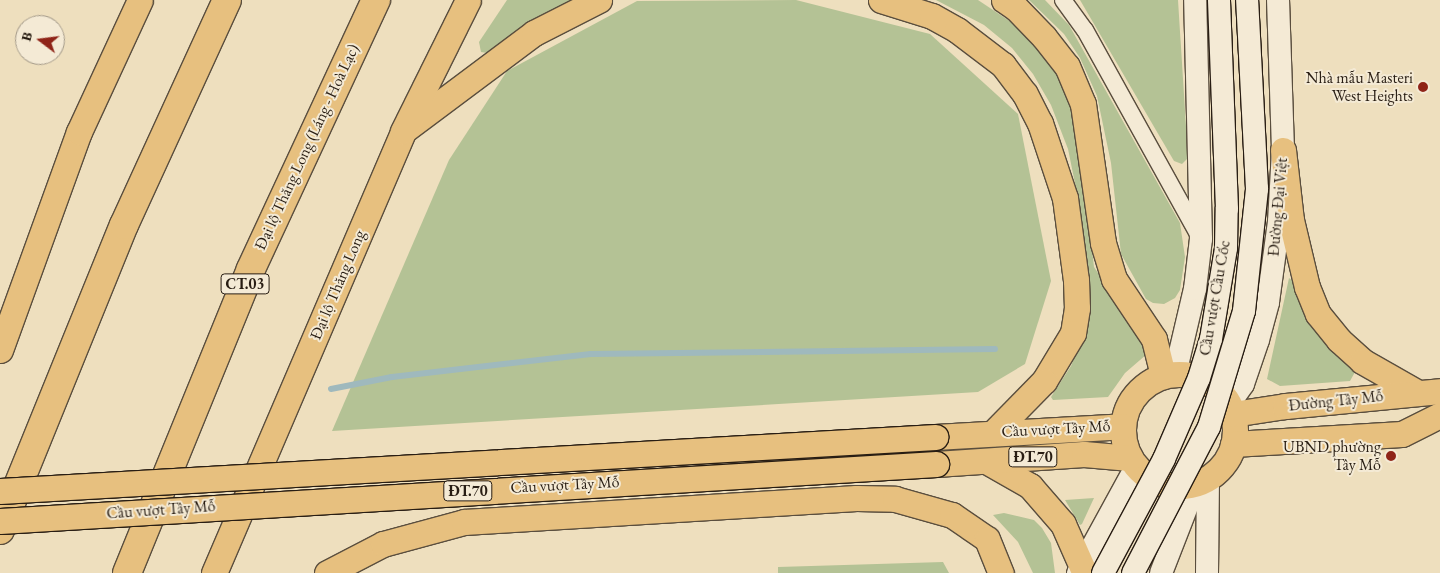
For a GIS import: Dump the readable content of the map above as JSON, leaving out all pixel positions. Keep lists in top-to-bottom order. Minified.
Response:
{"streets":{"highway":["Đại lộ Thăng Long (Láng - Hoà Lạc)","CT.03"],"main road":["Đại lộ Thăng Long","Đường Tây Mỗ","Cầu vượt Tây Mỗ","ĐT.70"],"street":["Đường Đại Việt","Cầu vượt Cầu Cốc"]},"crossings":[["Đường Đại Việt","Đường Tây Mỗ"],["Đường Đại Việt","Cầu vượt Tây Mỗ"],["Đường Tây Mỗ","Cầu vượt Tây Mỗ"]],"places":["Nhà mẫu Masteri West Heights","UBND phường Tây Mỗ"],"north":"left"}
